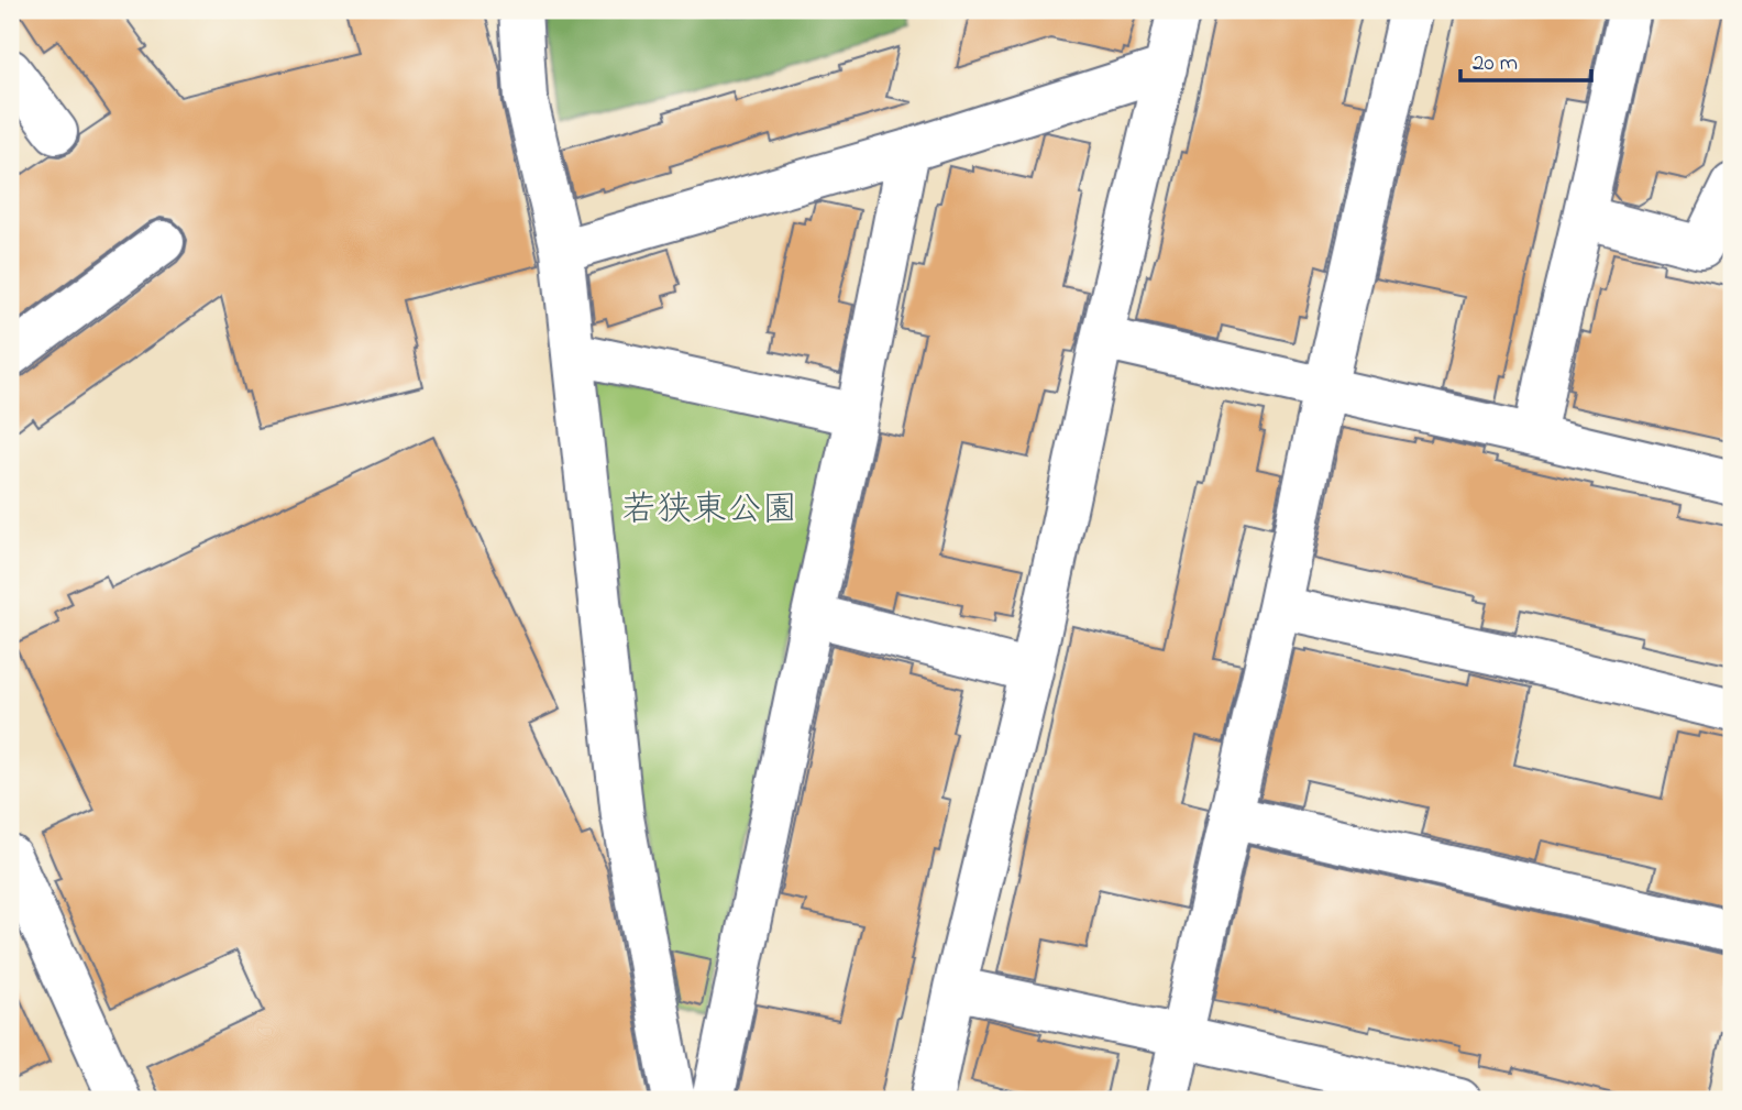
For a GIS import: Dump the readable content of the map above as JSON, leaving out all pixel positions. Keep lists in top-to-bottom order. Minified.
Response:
{"parks":["若狭東公園"],"scale_bar":"20 m"}
